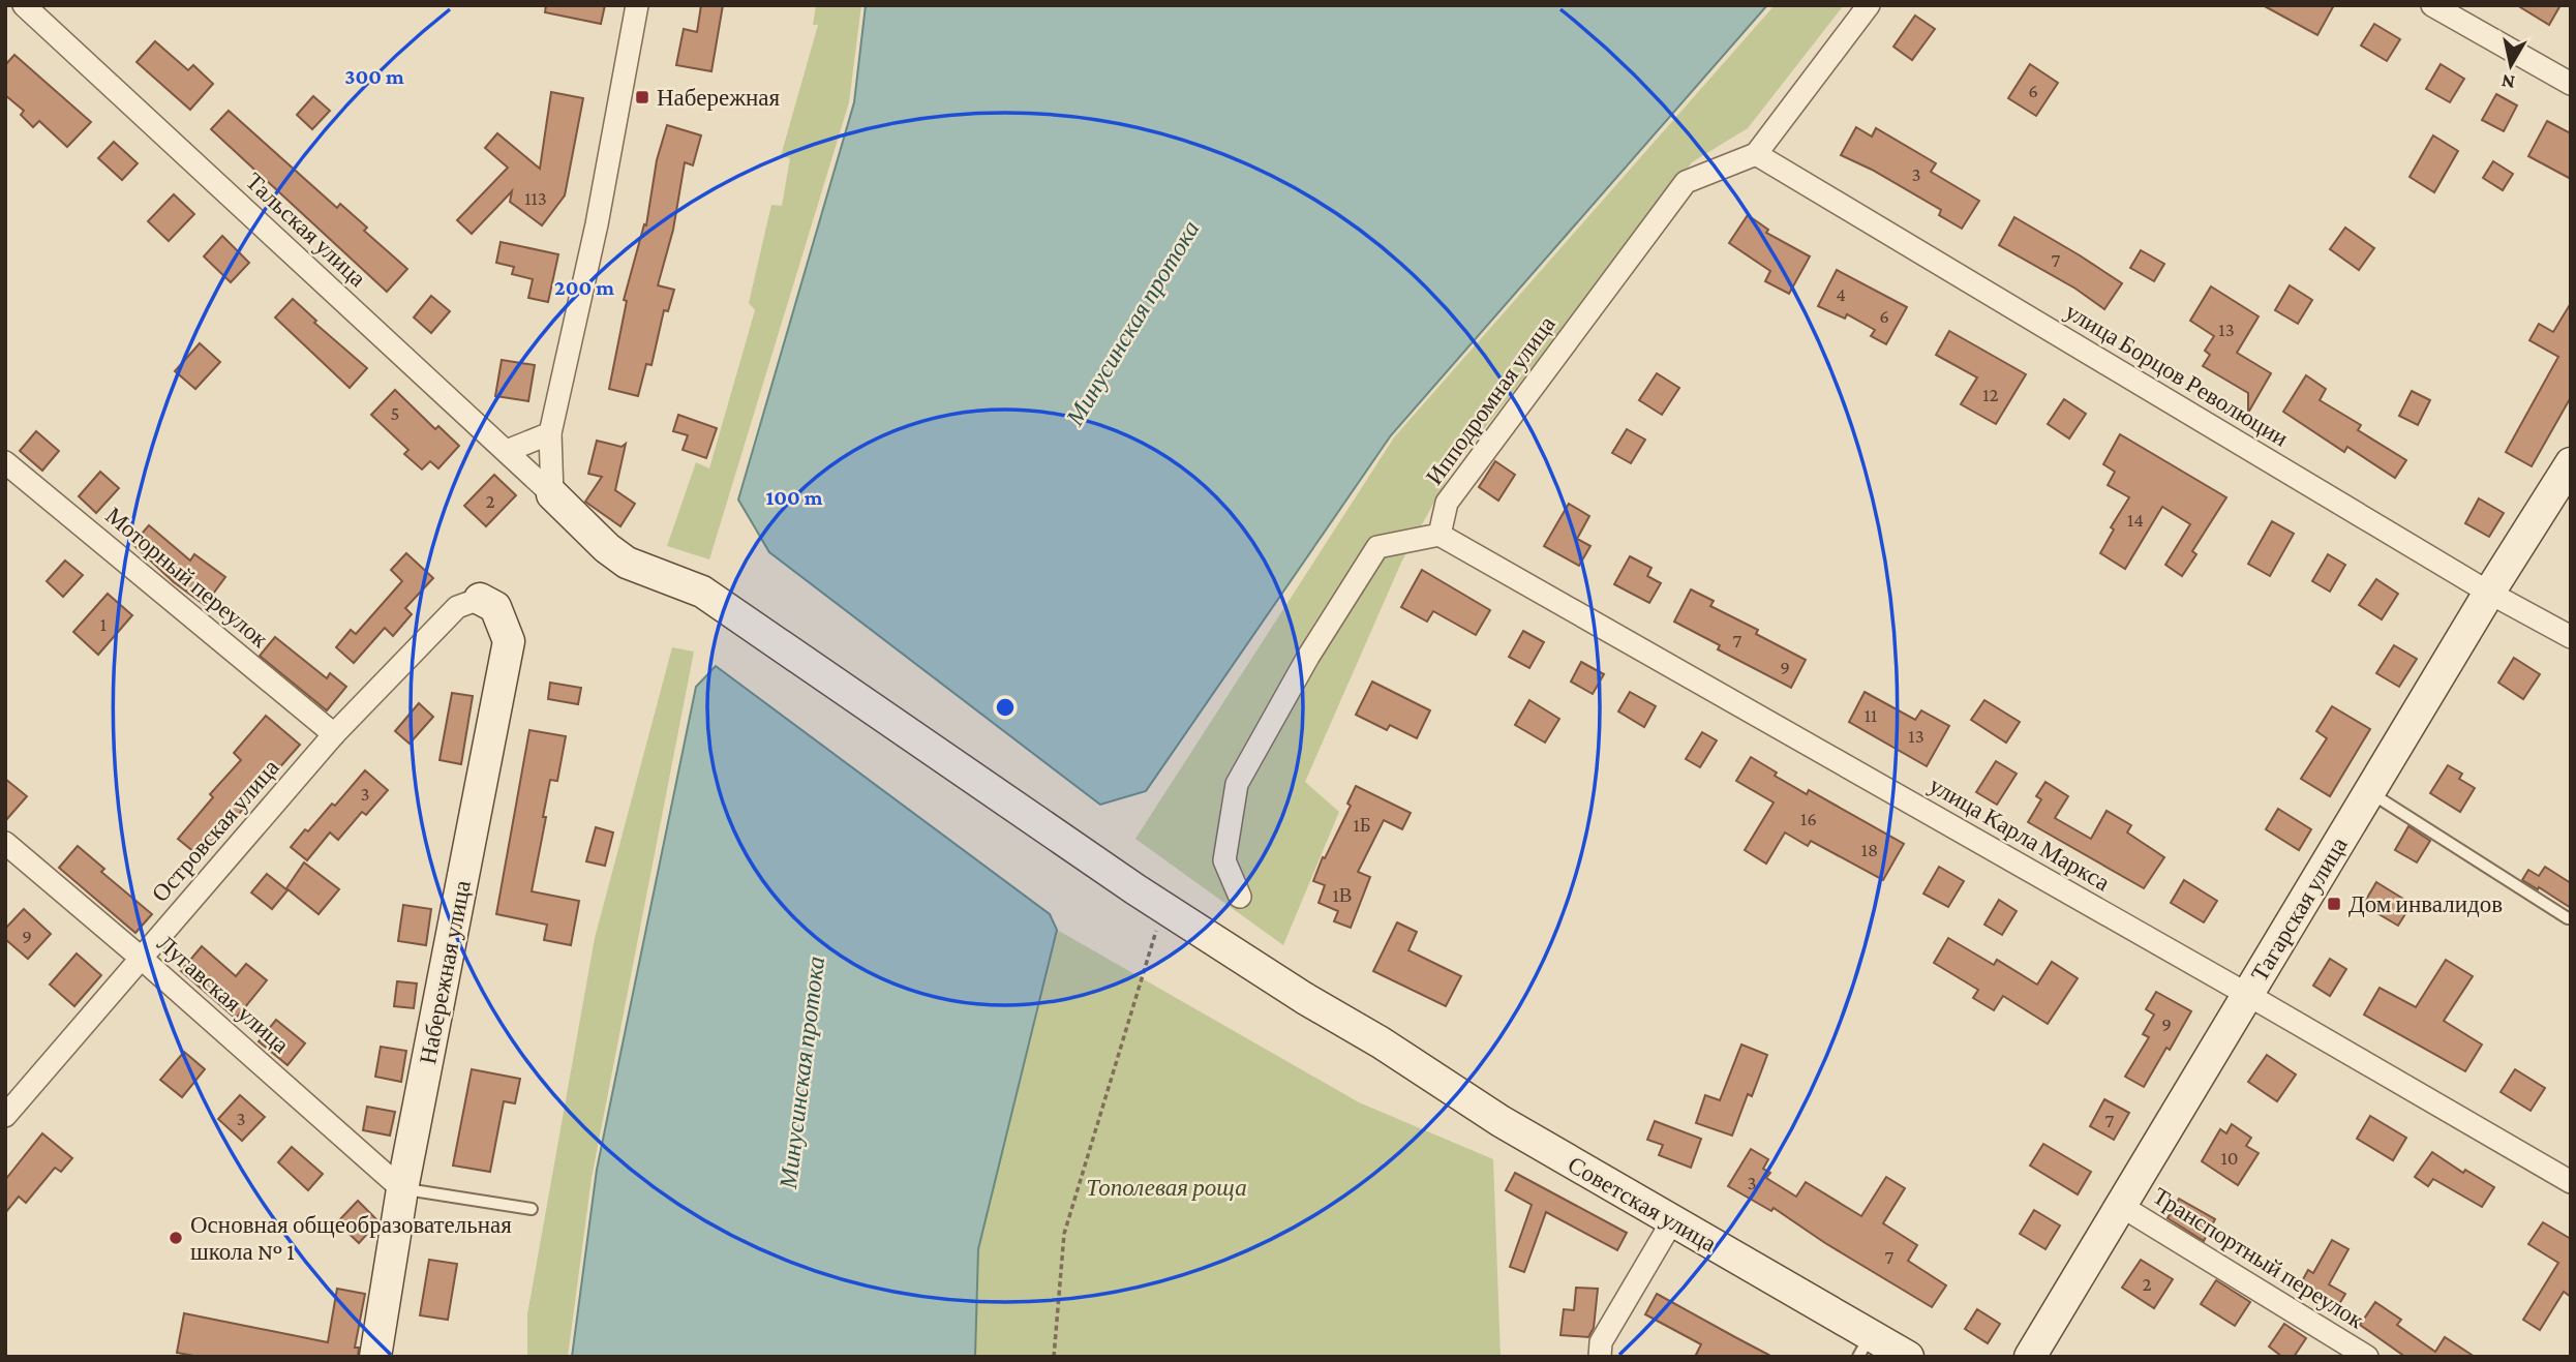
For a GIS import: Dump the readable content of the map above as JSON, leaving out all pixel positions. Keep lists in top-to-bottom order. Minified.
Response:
{"streets":{"street":["Тальская улица","улица Борцов Революции","Ипподромная улица","Моторный переулок","Островская улица","улица Карла Маркса","Тагарская улица","Набережная улица","Лугавская улица","Советская улица","Транспортный переулок"]},"crossings":[["Тальская улица","Советская улица"],["улица Борцов Революции","Ипподромная улица"],["улица Борцов Революции","Тагарская улица"],["Ипподромная улица","улица Карла Маркса"],["Моторный переулок","Островская улица"],["Островская улица","Набережная улица"],["Островская улица","Лугавская улица"],["улица Карла Маркса","Тагарская улица"],["Тагарская улица","Транспортный переулок"],["Набережная улица","Лугавская улица"]],"water":["Минусинская протока"],"parks":["Тополевая роща"],"places":{"transit":["Набережная","Дом инвалидов"],"other":["Основная общеобразовательная школа № 1"]},"house_numbers":["6","3","113","7","4","6","13","12","5","2","14","1","7","9","11","13","3","16","1Б","18","1В","9","9","3","7","10","3","7","2"],"north":"bottom","rings":["300 m","200 m","100 m"]}
